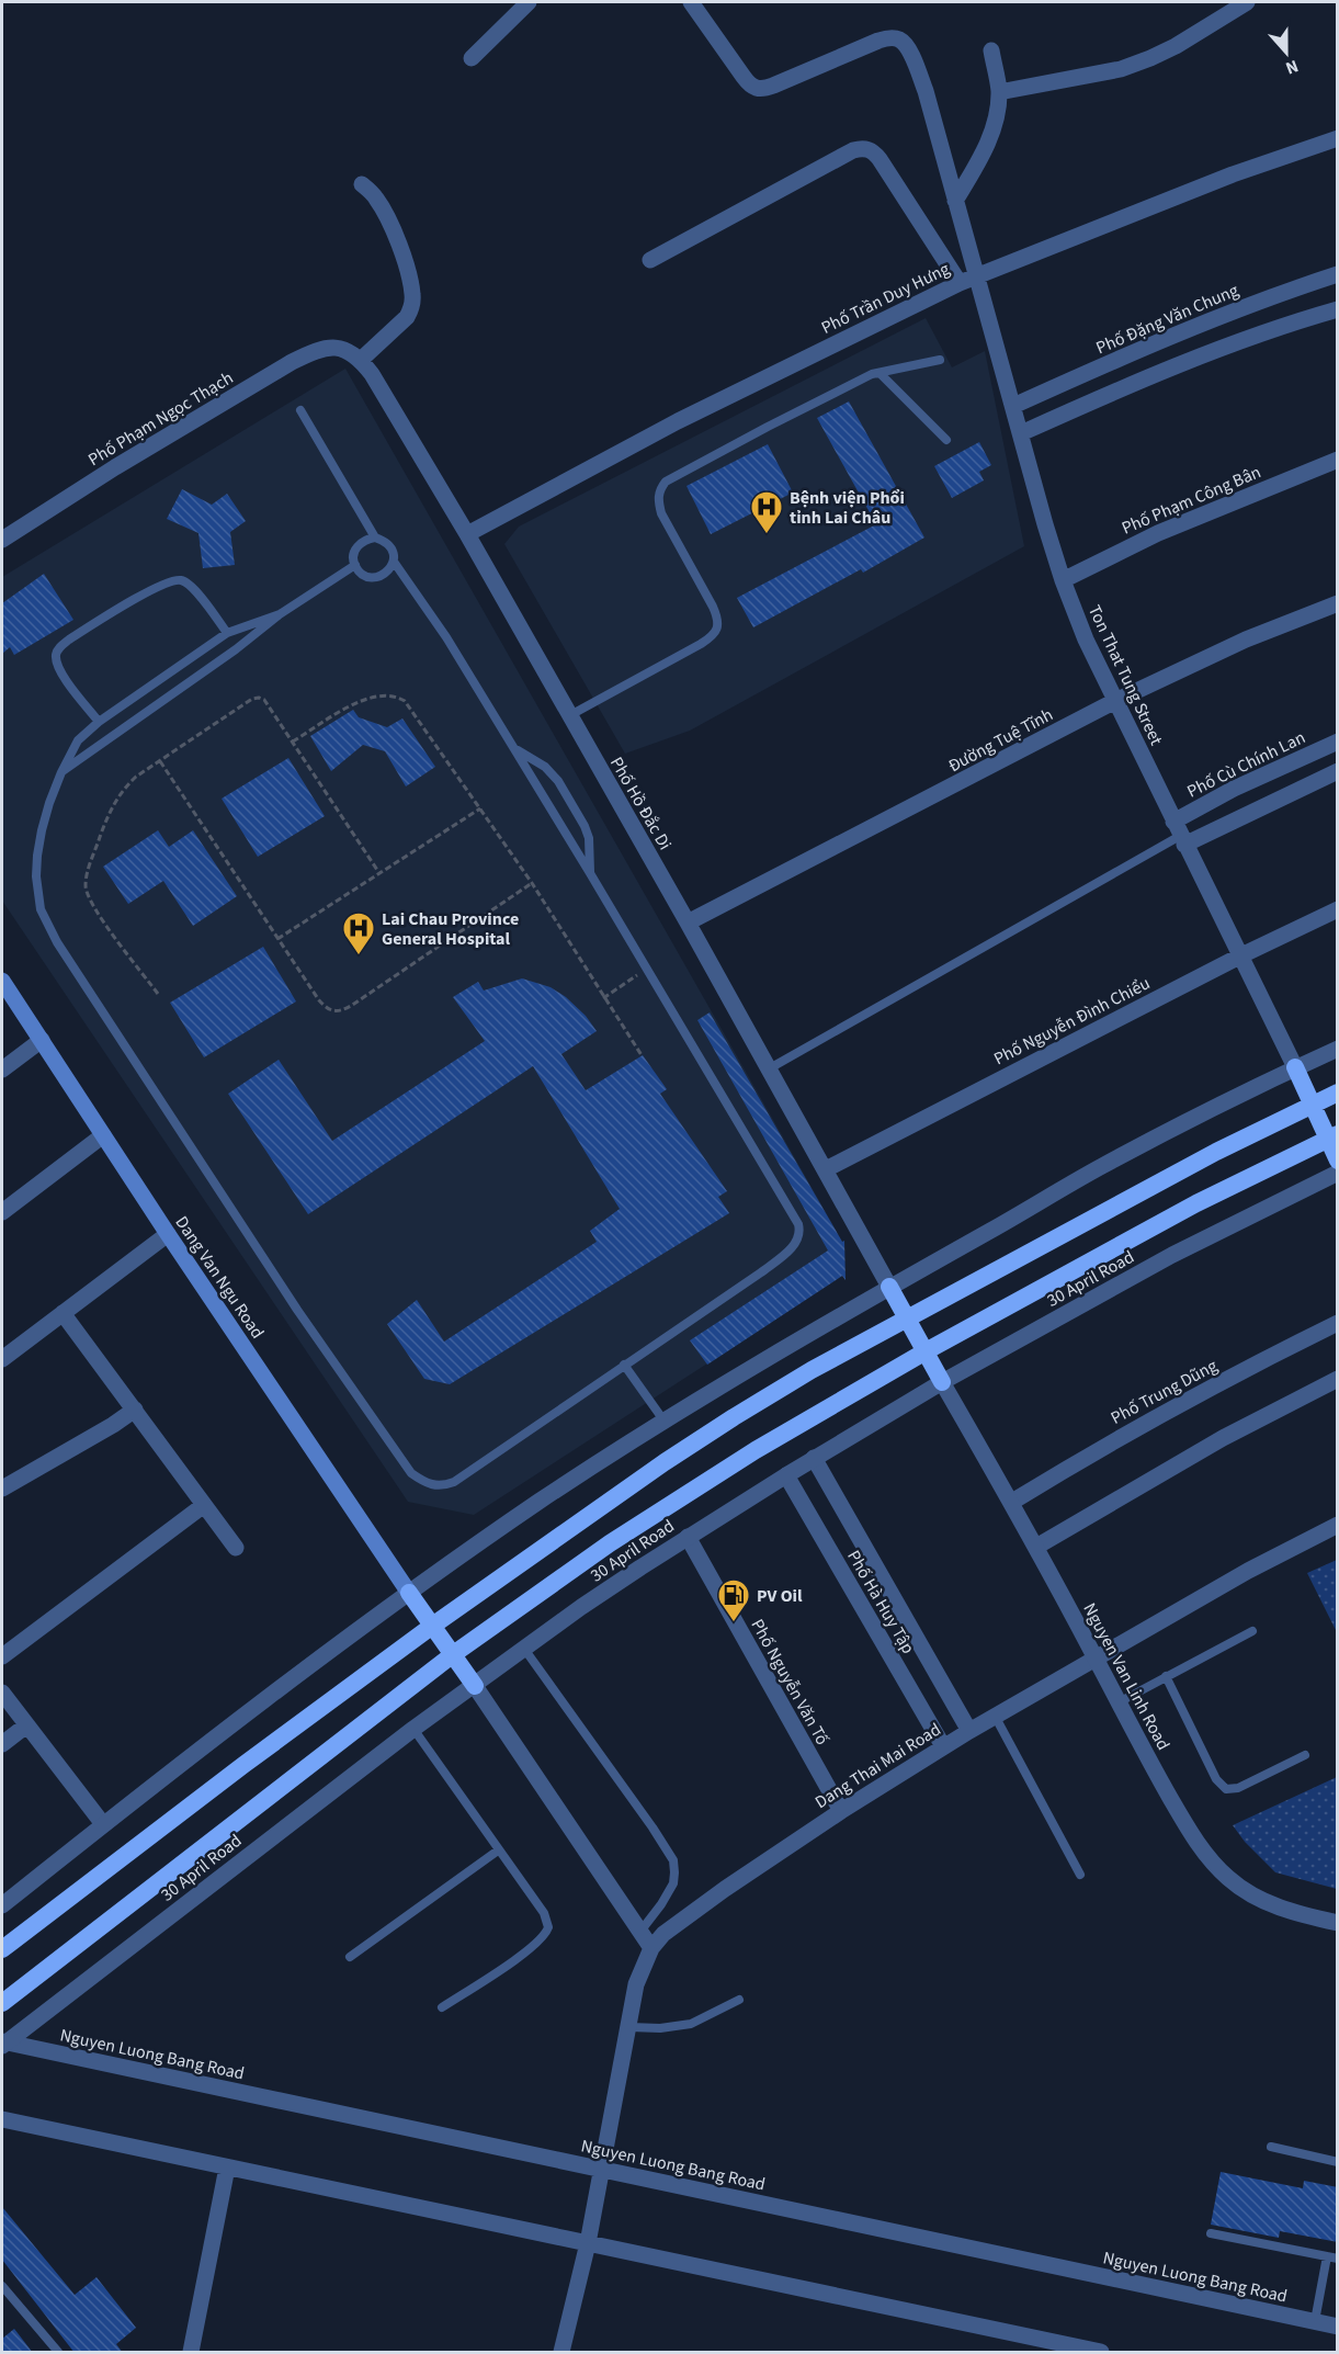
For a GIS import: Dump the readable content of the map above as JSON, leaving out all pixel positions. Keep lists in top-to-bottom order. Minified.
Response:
{"streets":{"highway":["30 April Road"],"main road":["Dang Van Ngu Road"],"street":["Phố Trần Duy Hưng","Phố Đặng Văn Chung","Phố Phạm Ngọc Thạch","Phố Phạm Công Bân","Ton That Tung Street","Đường Tuệ Tĩnh","Phố Cù Chính Lan","Phố Hồ Đắc Di","Phố Nguyễn Đình Chiểu","Phố Trung Dũng","Phố Hà Huy Tập","Nguyen Van Linh Road","Phố Nguyễn Văn Tố","Dang Thai Mai Road","Nguyen Luong Bang Road"]},"crossings":[["Phố Trần Duy Hưng","Ton That Tung Street"],["Phố Trần Duy Hưng","Phố Hồ Đắc Di"],["Phố Đặng Văn Chung","Ton That Tung Street"],["Phố Phạm Ngọc Thạch","Phố Hồ Đắc Di"],["Phố Phạm Công Bân","Ton That Tung Street"],["Ton That Tung Street","Đường Tuệ Tĩnh"],["Ton That Tung Street","Phố Cù Chính Lan"],["Ton That Tung Street","Phố Nguyễn Đình Chiểu"],["Đường Tuệ Tĩnh","Phố Hồ Đắc Di"],["Phố Hồ Đắc Di","Phố Nguyễn Đình Chiểu"],["30 April Road","Phố Hà Huy Tập"],["30 April Road","Nguyen Van Linh Road"],["30 April Road","Phố Nguyễn Văn Tố"],["30 April Road","Nguyen Luong Bang Road"],["Phố Trung Dũng","Nguyen Van Linh Road"],["Phố Hà Huy Tập","Dang Thai Mai Road"],["Nguyen Van Linh Road","Dang Thai Mai Road"],["Phố Nguyễn Văn Tố","Dang Thai Mai Road"],["Dang Thai Mai Road","Nguyen Luong Bang Road"]],"places":{"hospital":["Bệnh viện Phổi tỉnh Lai Châu","Lai Chau Province General Hospital"],"fuel station":["PV Oil"]},"north":"bottom"}
